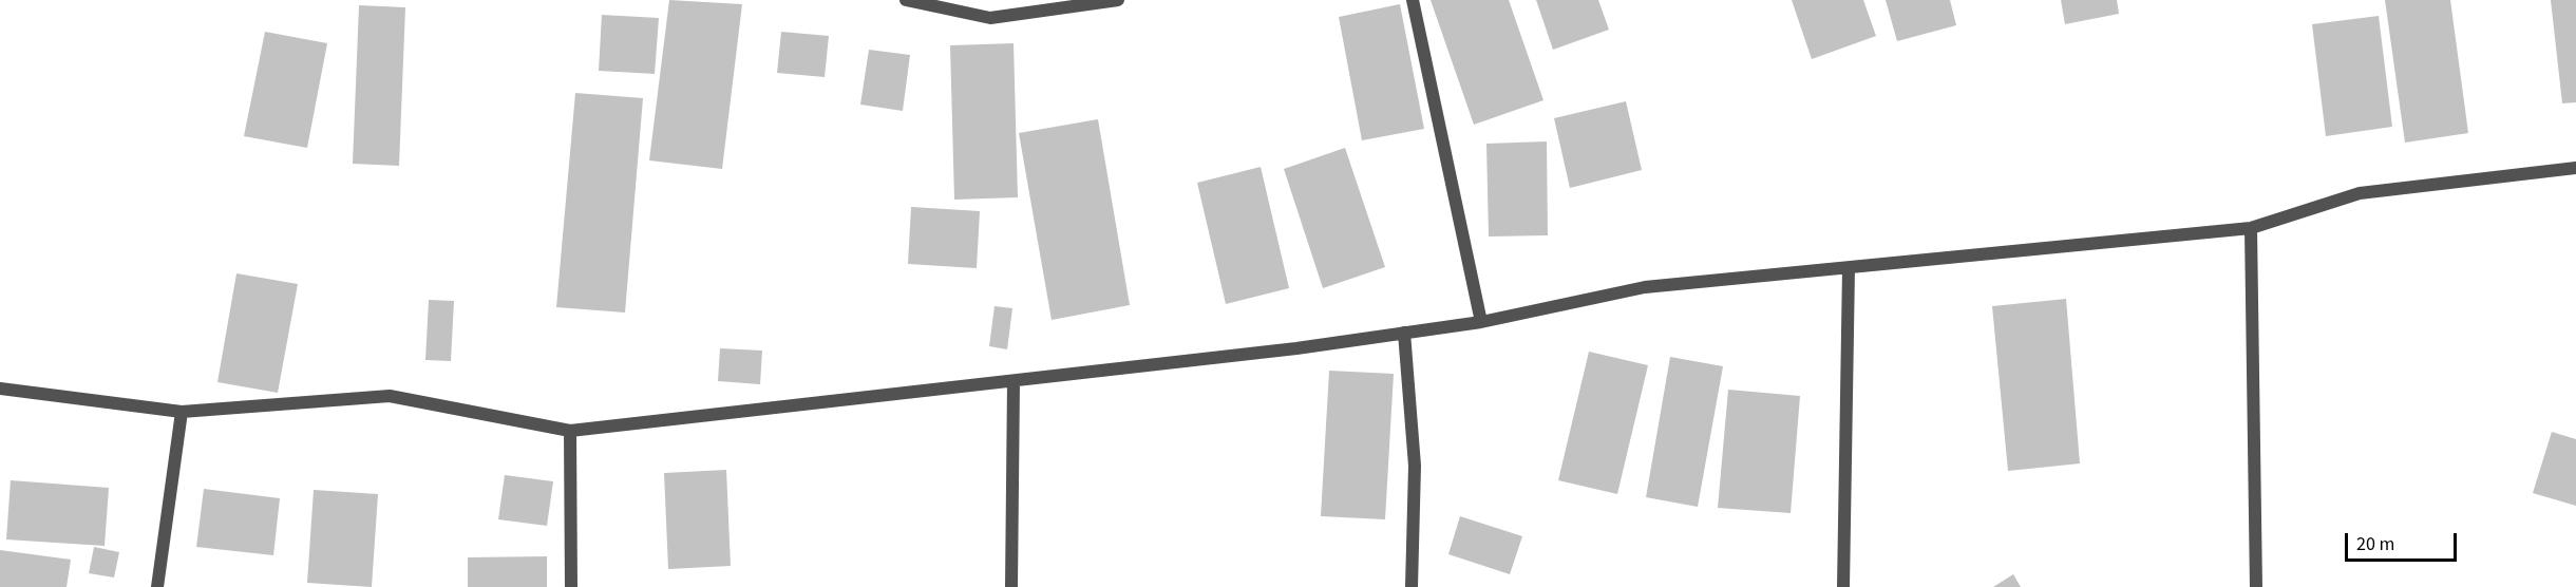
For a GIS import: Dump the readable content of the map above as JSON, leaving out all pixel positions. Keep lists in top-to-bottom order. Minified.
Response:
{"scale_bar":"20 m"}
